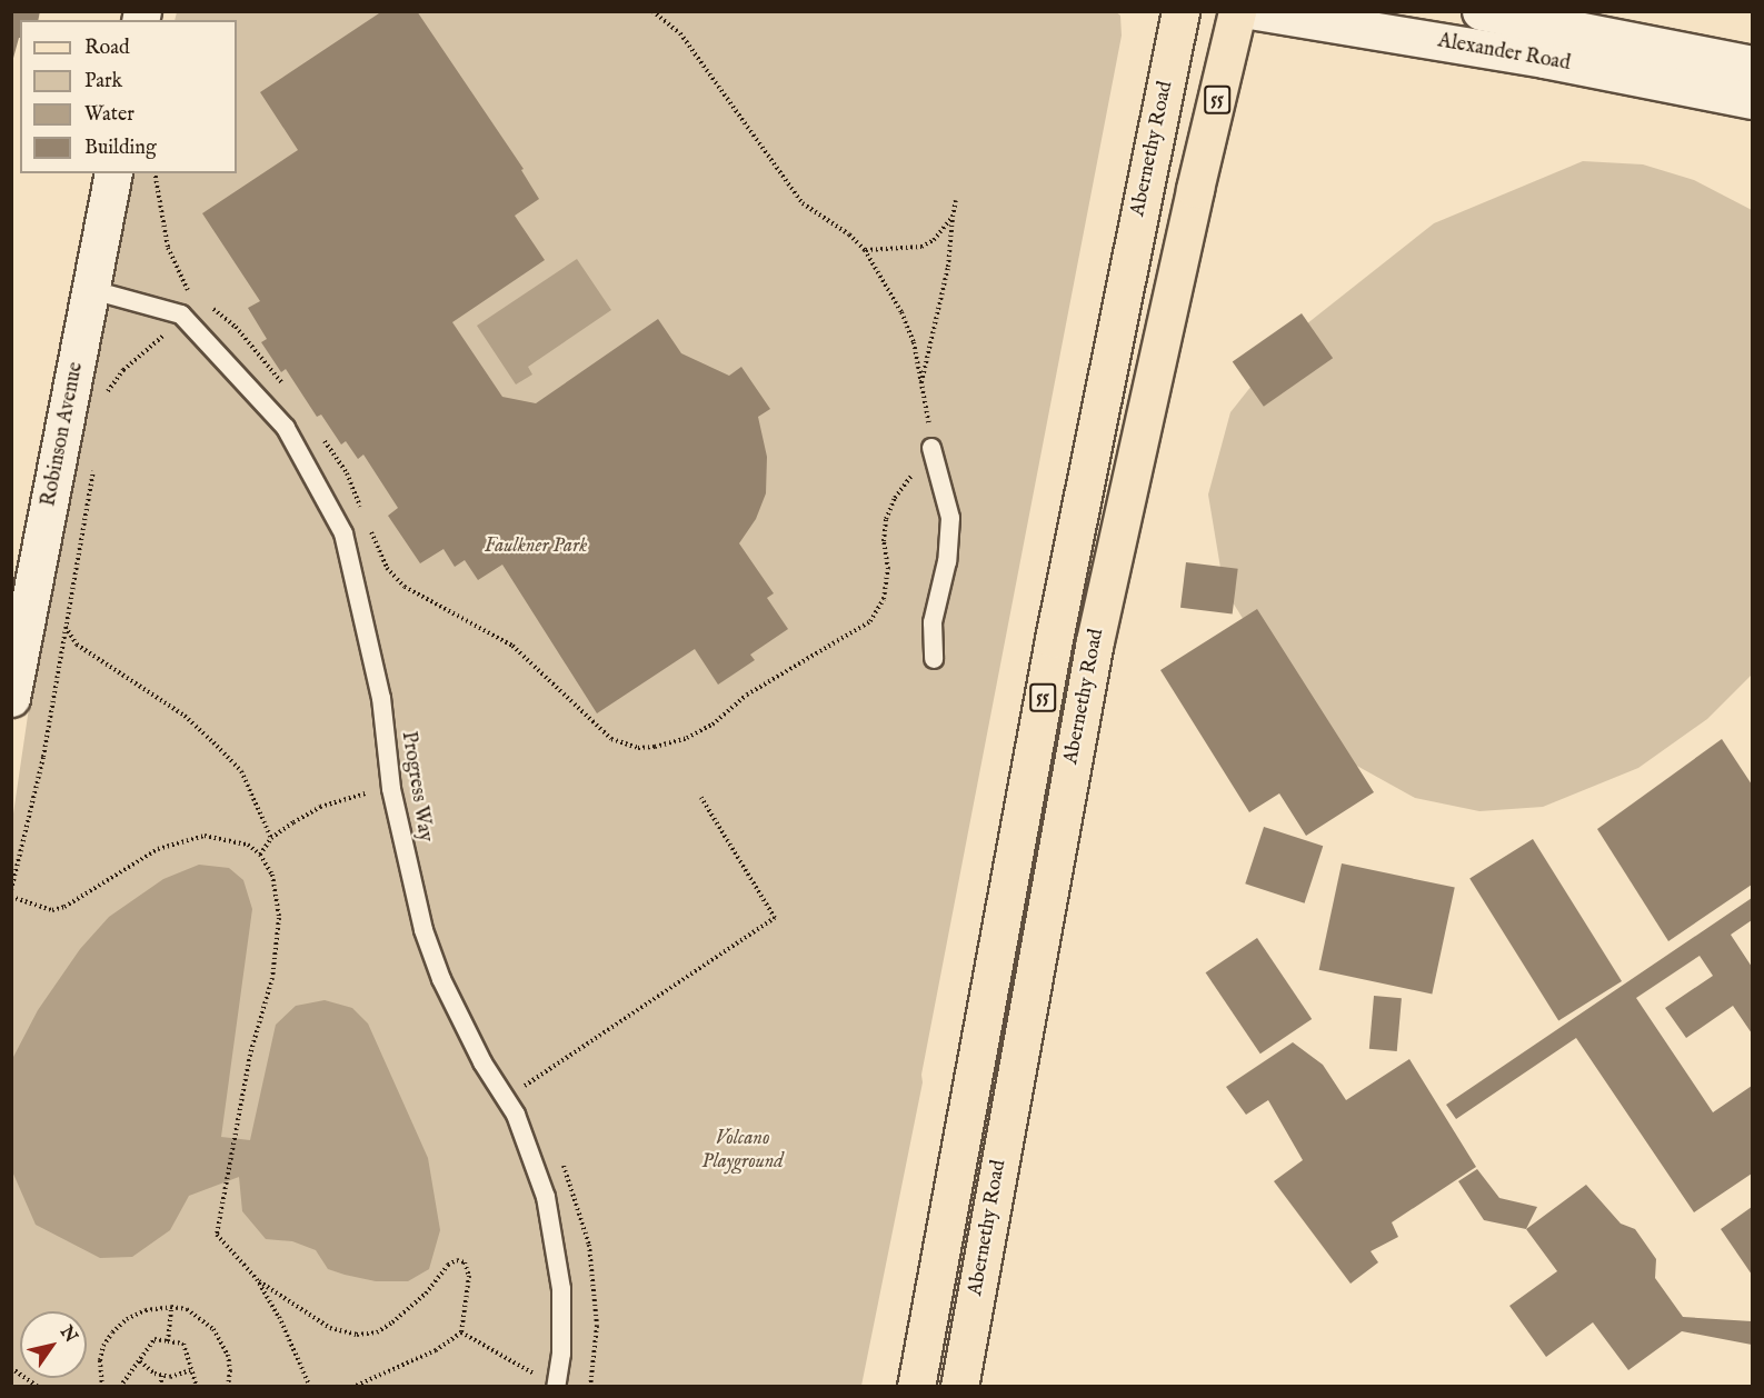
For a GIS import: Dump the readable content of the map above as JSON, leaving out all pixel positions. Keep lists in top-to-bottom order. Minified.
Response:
{"streets":{"main road":["Alexander Road","55","Abernethy Road","Robinson Avenue"],"lane":["Progress Way"]},"parks":["Faulkner Park","Volcano Playground"],"legend":["Road","Park","Water","Building"],"north":"top right"}
